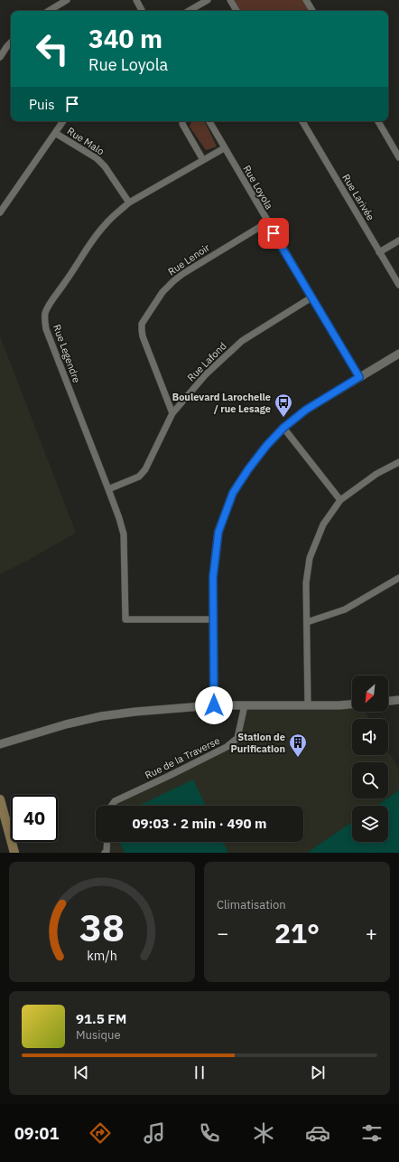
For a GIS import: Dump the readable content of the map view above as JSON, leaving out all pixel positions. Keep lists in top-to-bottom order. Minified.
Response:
{"streets":{"street":["Rue Malo","Rue Loyola","Rue Larivée","Rue Lenoir","Rue Legendre","Rue Lafond","Rue de la Traverse"]},"crossings":[["Rue Malo","Rue Legendre"],["Rue Loyola","Rue Lenoir"],["Rue Loyola","Rue Legendre"],["Rue Loyola","Rue Lafond"],["Rue Lenoir","Rue Lafond"],["Rue Legendre","Rue Lafond"]],"places":{"bus stop":["Boulevard Larochelle / rue Lesage"],"building":["Station de Purification"]},"north":"bottom left","page":{"turn":["340 m","Rue Loyola"],"then":"Puis","limit":"40","trip":"09:03 · 2 min · 490 m","tile":"Climatisation","heat":["−","21°","+"],"song":["91.5 FM","Musique"],"tabs":"09:01","gauge":["38","km/h"]}}
